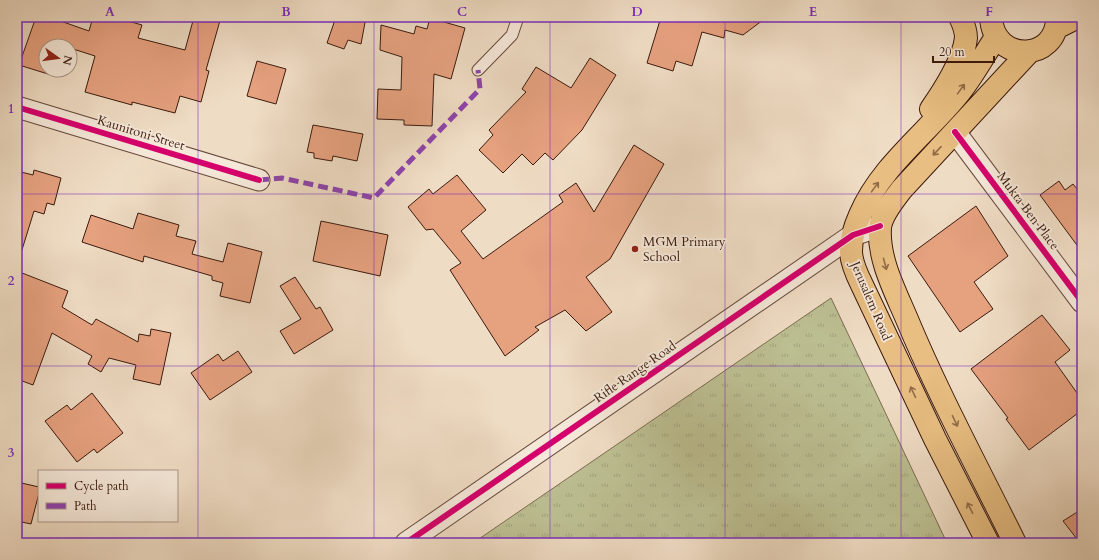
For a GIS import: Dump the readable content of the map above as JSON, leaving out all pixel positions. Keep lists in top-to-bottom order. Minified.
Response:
{"streets":{"main road":["Jerusalem Road"],"street":["Kaunitoni Street","Mukta Ben Place","Rifle Range Road"]},"crossings":[["Mukta Ben Place","Jerusalem Road"],["Jerusalem Road","Rifle Range Road"]],"places":["MGM Primary School"],"legend":["Cycle path","Path"],"scale_bar":"20 m","north":"right","grid":{"columns":["A","B","C","D","E","F"],"rows":["1","2","3"]}}
